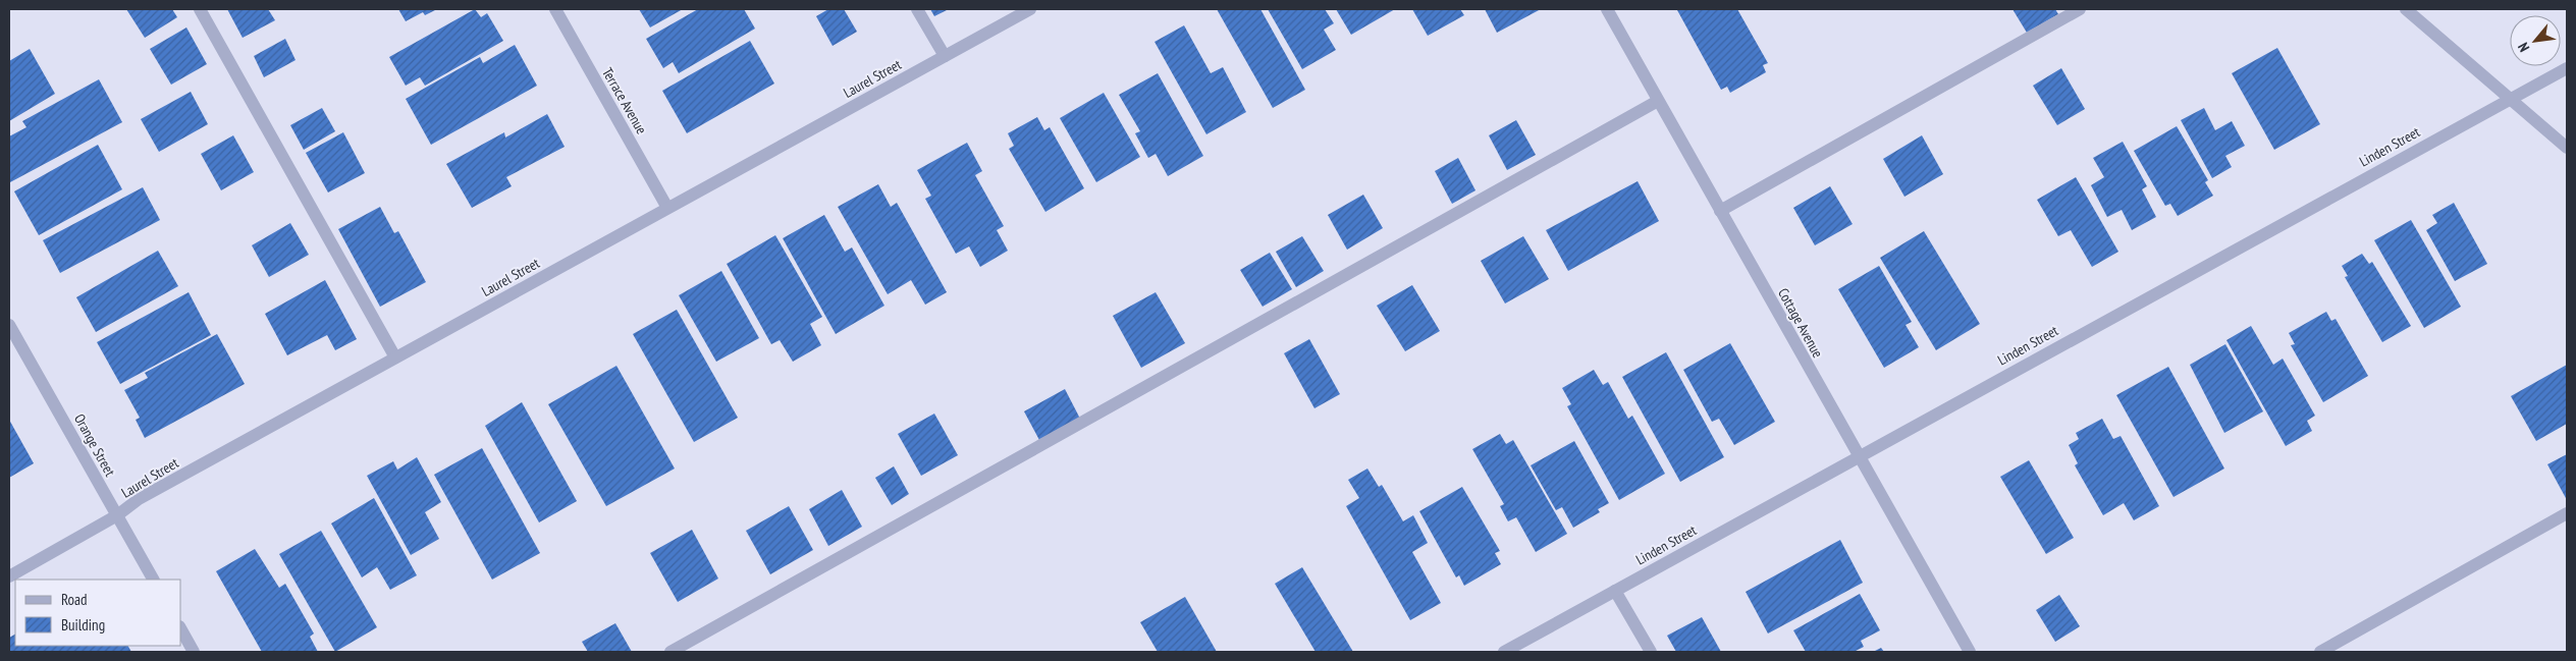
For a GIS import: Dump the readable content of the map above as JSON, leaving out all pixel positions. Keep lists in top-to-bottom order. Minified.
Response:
{"streets":{"street":["Laurel Street","Terrace Avenue","Linden Street","Cottage Avenue","Orange Street"]},"crossings":[["Laurel Street","Terrace Avenue"],["Laurel Street","Orange Street"],["Linden Street","Cottage Avenue"]],"legend":["Road","Building"],"north":"bottom left"}
